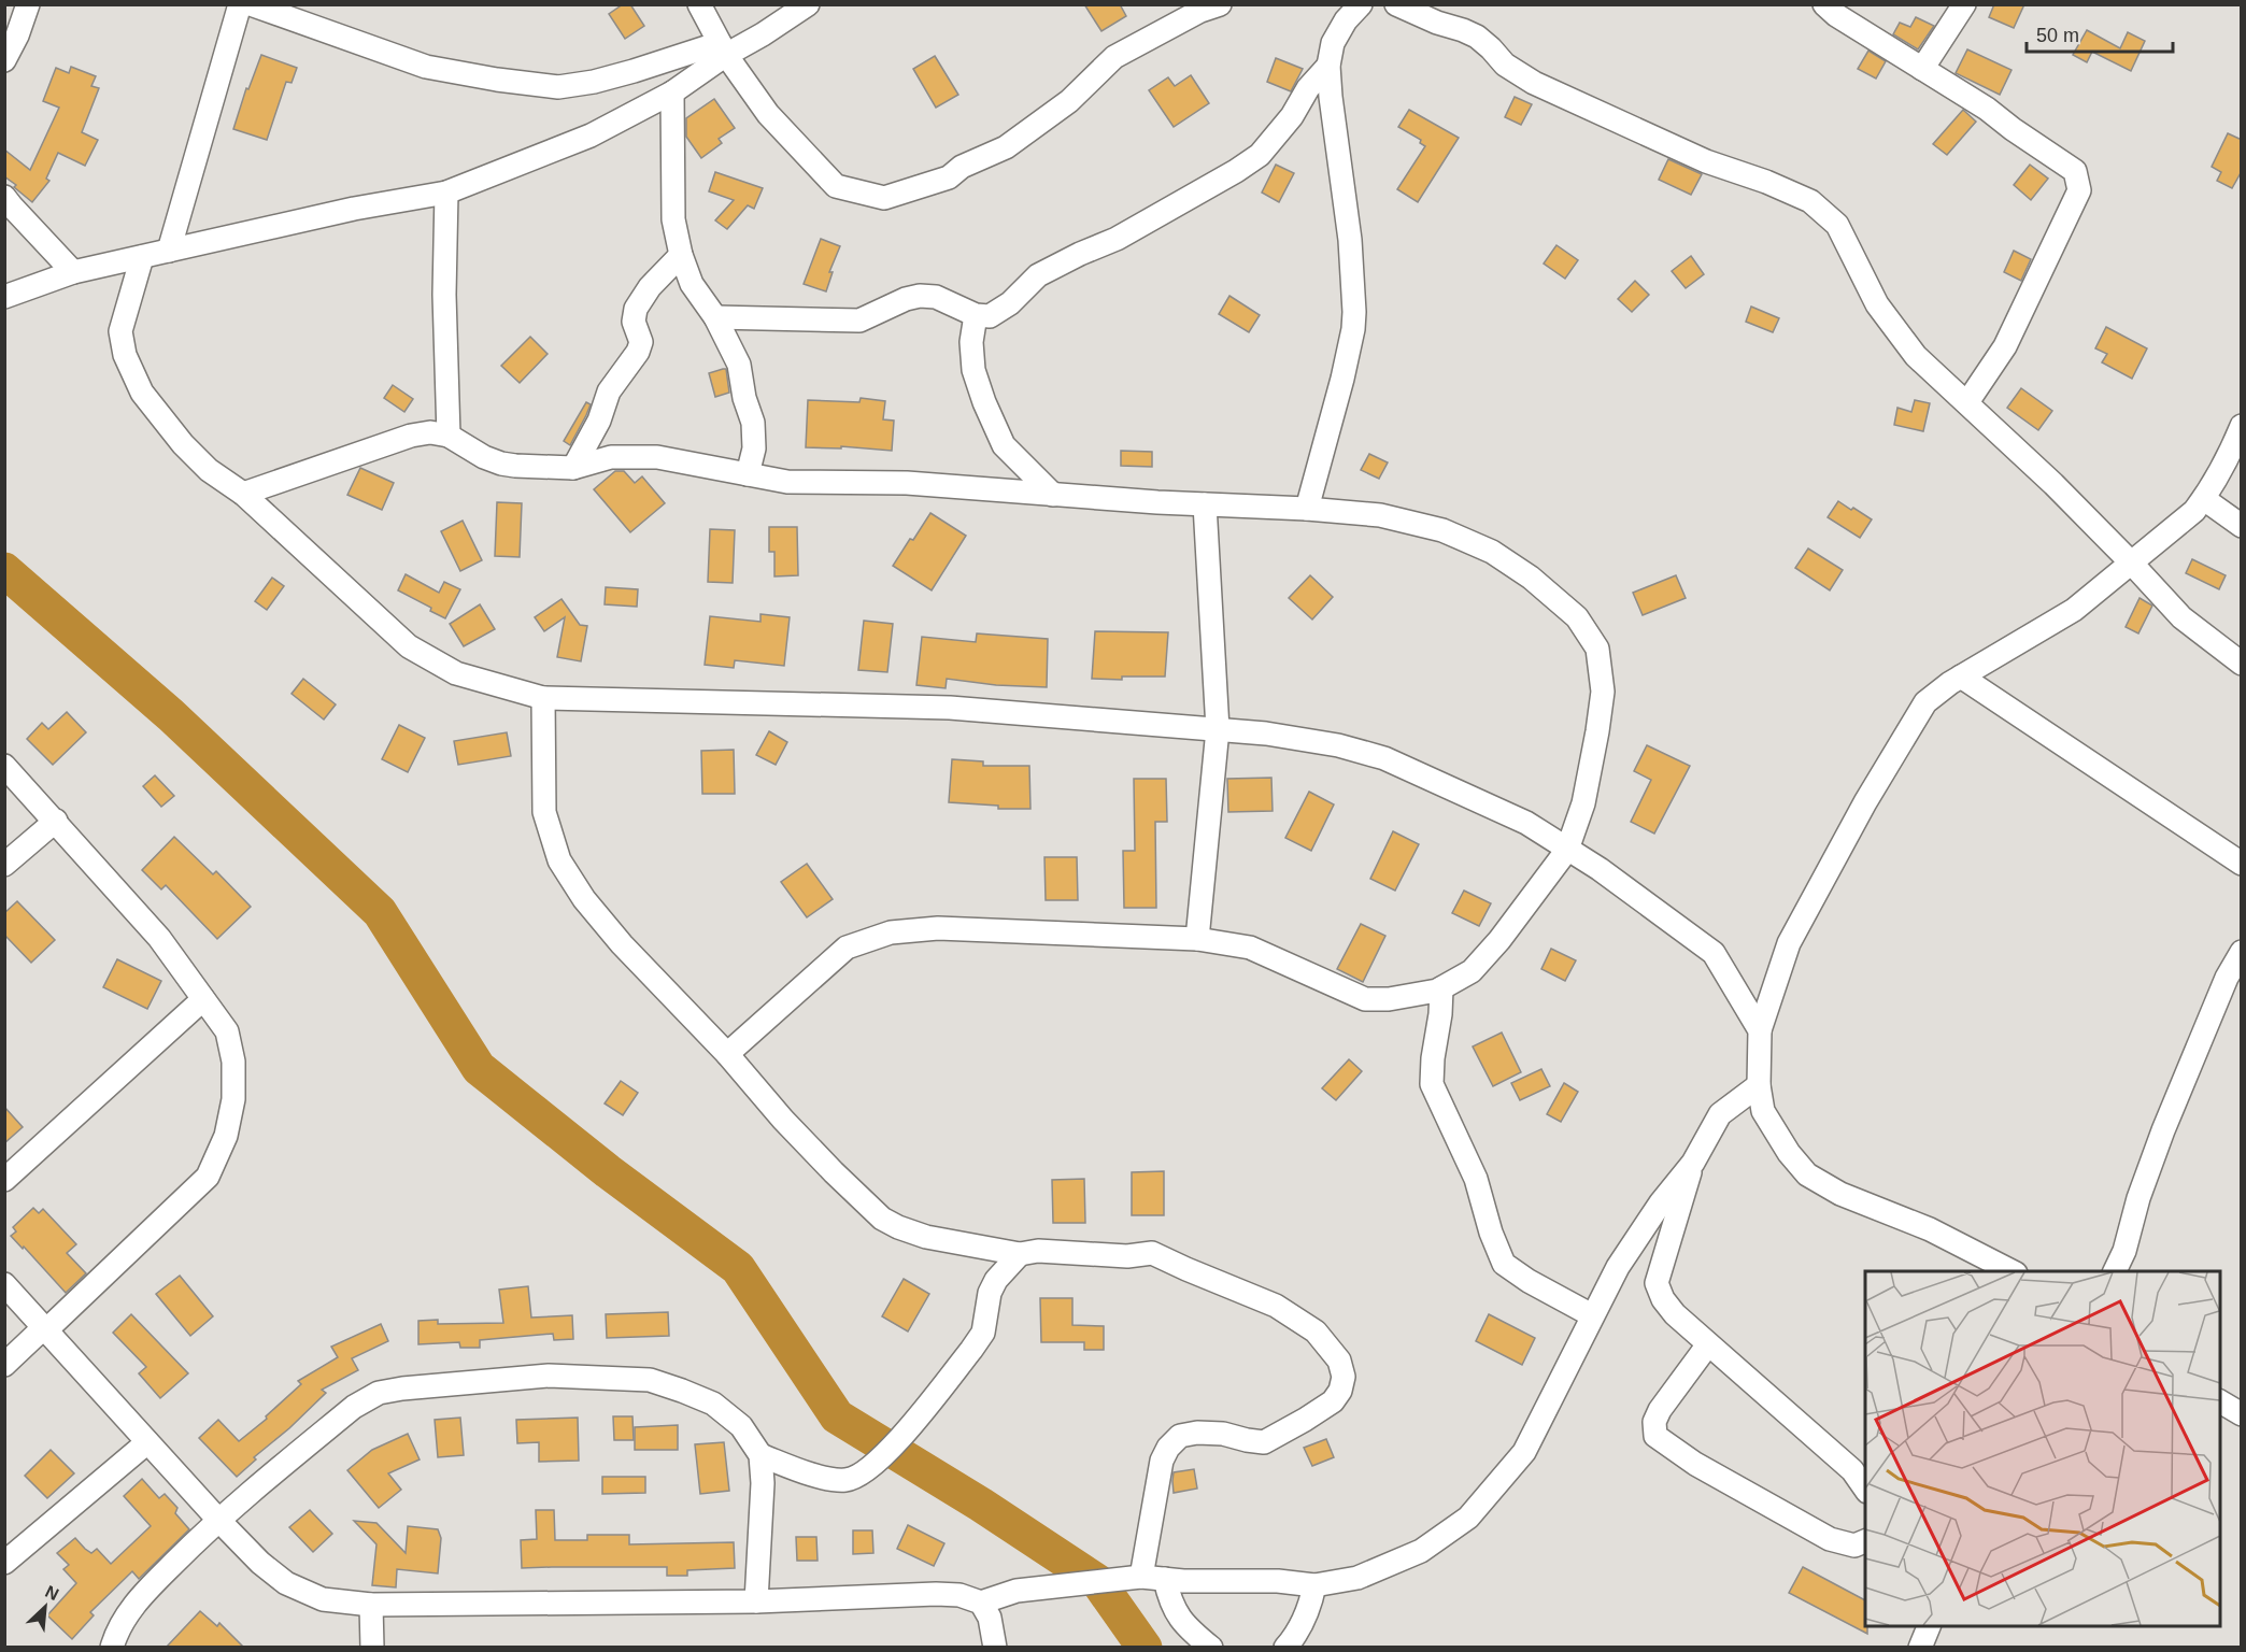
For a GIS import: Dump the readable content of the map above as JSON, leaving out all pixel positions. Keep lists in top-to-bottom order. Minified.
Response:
{"scale_bar":"50 m","north":"top right"}
